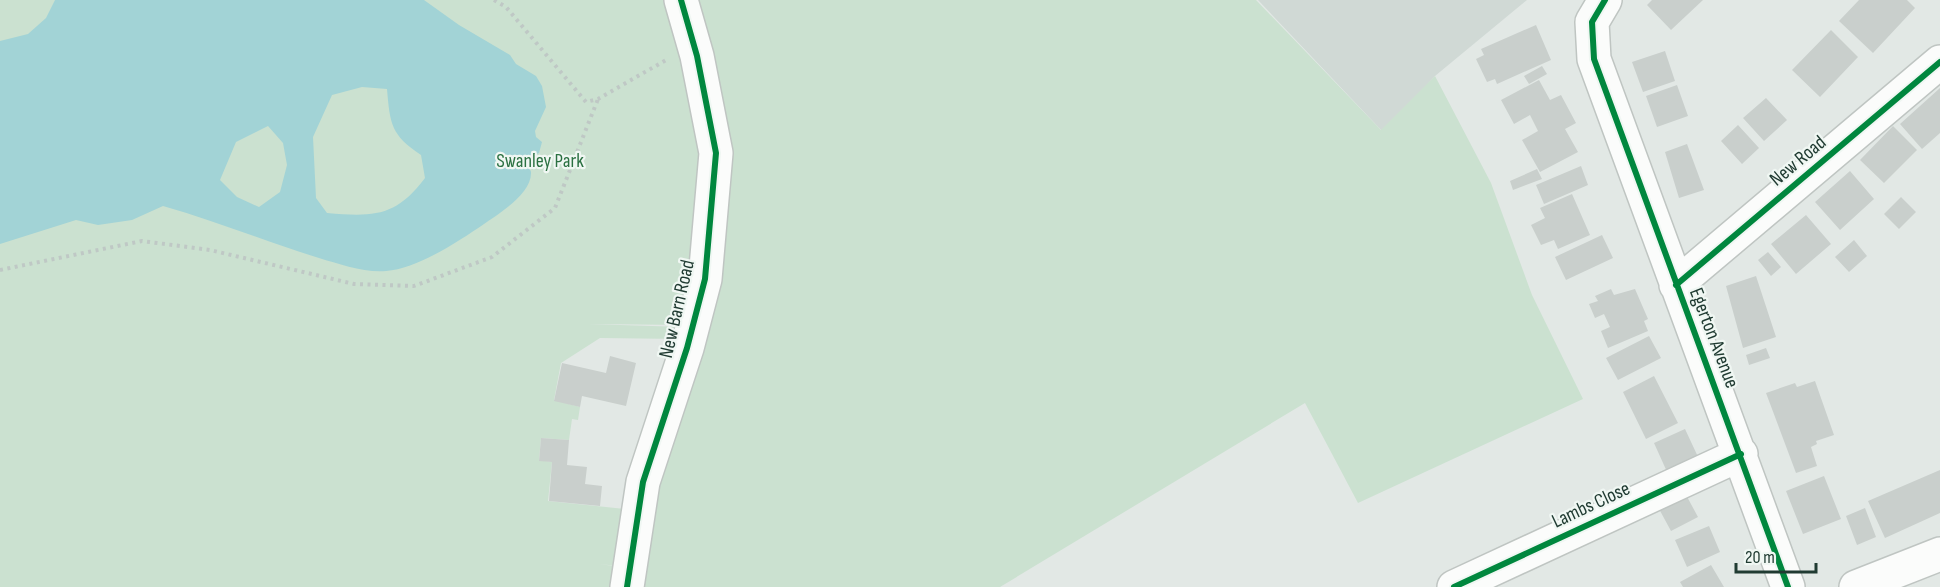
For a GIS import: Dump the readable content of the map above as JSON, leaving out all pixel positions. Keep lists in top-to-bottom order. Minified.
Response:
{"streets":{"street":["New Road","New Barn Road","Egerton Avenue","Lambs Close"]},"crossings":[["New Road","Egerton Avenue"],["Egerton Avenue","Lambs Close"]],"parks":["Swanley Park"],"scale_bar":"20 m"}
